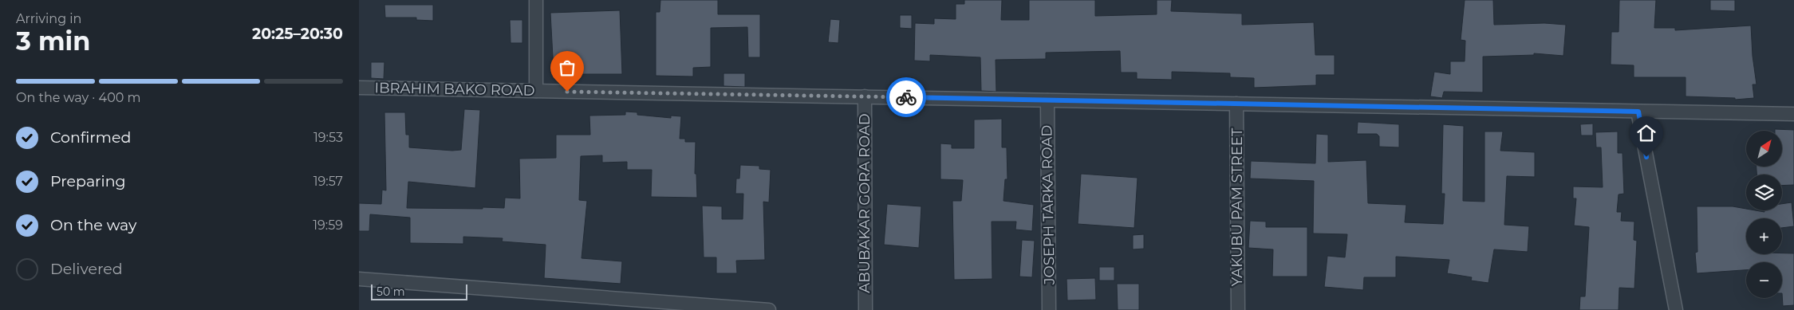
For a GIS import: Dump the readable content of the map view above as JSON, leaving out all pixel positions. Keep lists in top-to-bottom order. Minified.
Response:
{"streets":{"street":["IBRAHIM BAKO ROAD","ABUBAKAR GORA ROAD","JOSEPH TARKA ROAD","YAKUBU PAM STREET"]},"crossings":[["IBRAHIM BAKO ROAD","ABUBAKAR GORA ROAD"],["IBRAHIM BAKO ROAD","JOSEPH TARKA ROAD"],["IBRAHIM BAKO ROAD","YAKUBU PAM STREET"]],"scale_bar":"50 m","north":"top right","page":{"heading":["3 min","Arriving in","20:25–20:30"],"bar":"On the way · 400 m","list":[["Confirmed","19:53"],["Preparing","19:57"],["On the way","19:59"],"Delivered"],"map_buttons":["+","−"],"scale":"50 m"}}
